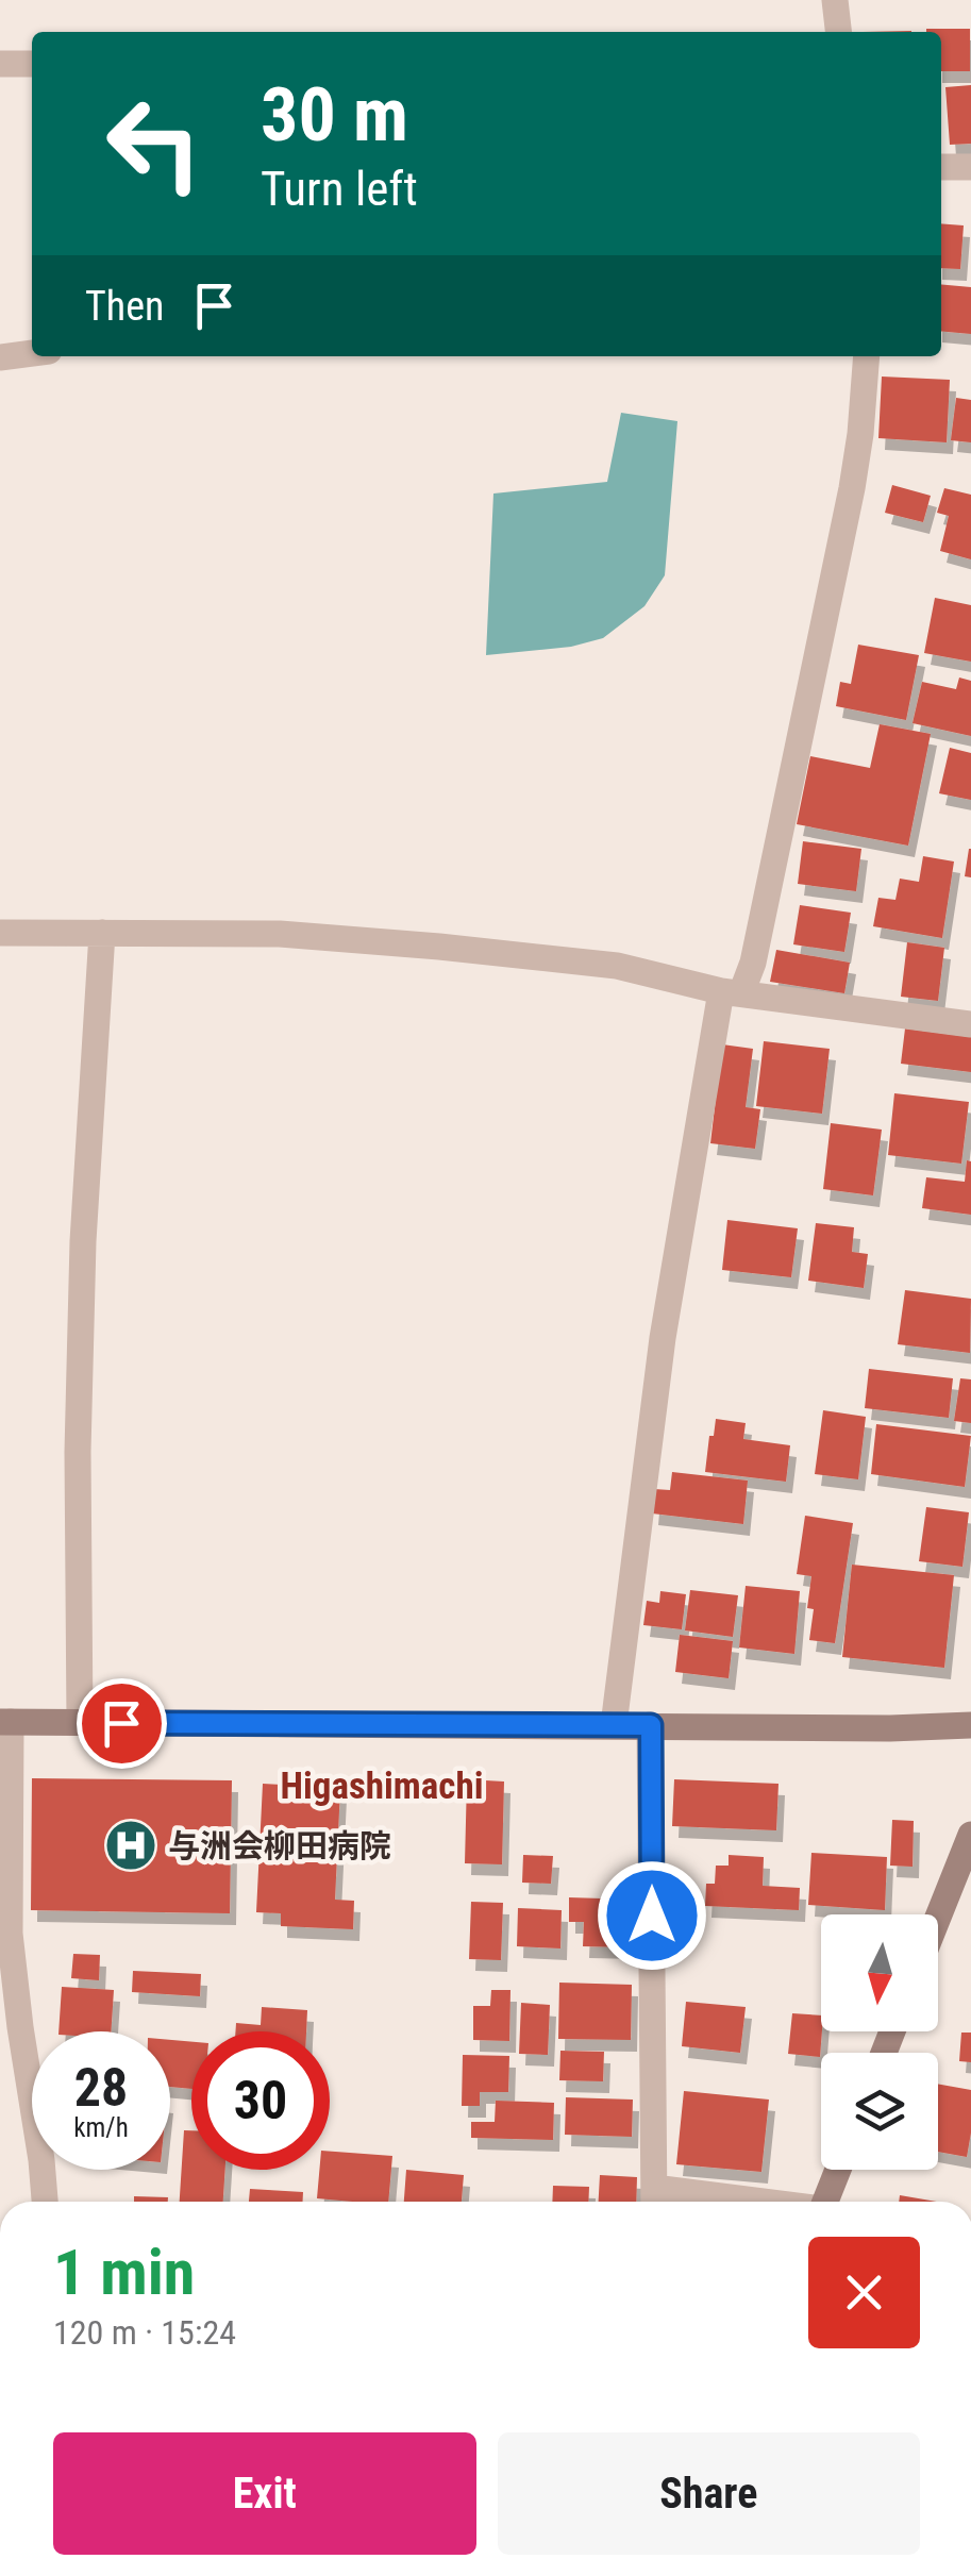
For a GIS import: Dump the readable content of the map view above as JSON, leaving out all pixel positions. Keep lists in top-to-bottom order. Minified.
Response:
{"districts":["Higashimachi"],"places":{"hospital":["与洲会柳田病院"]},"north":"bottom","page":{"turn":["30 m","Turn left"],"then":"Then","speed":"28 km/h","limit":"30","heading":["1 min","120 m · 15:24"],"buttons":["Exit","Share"]}}
